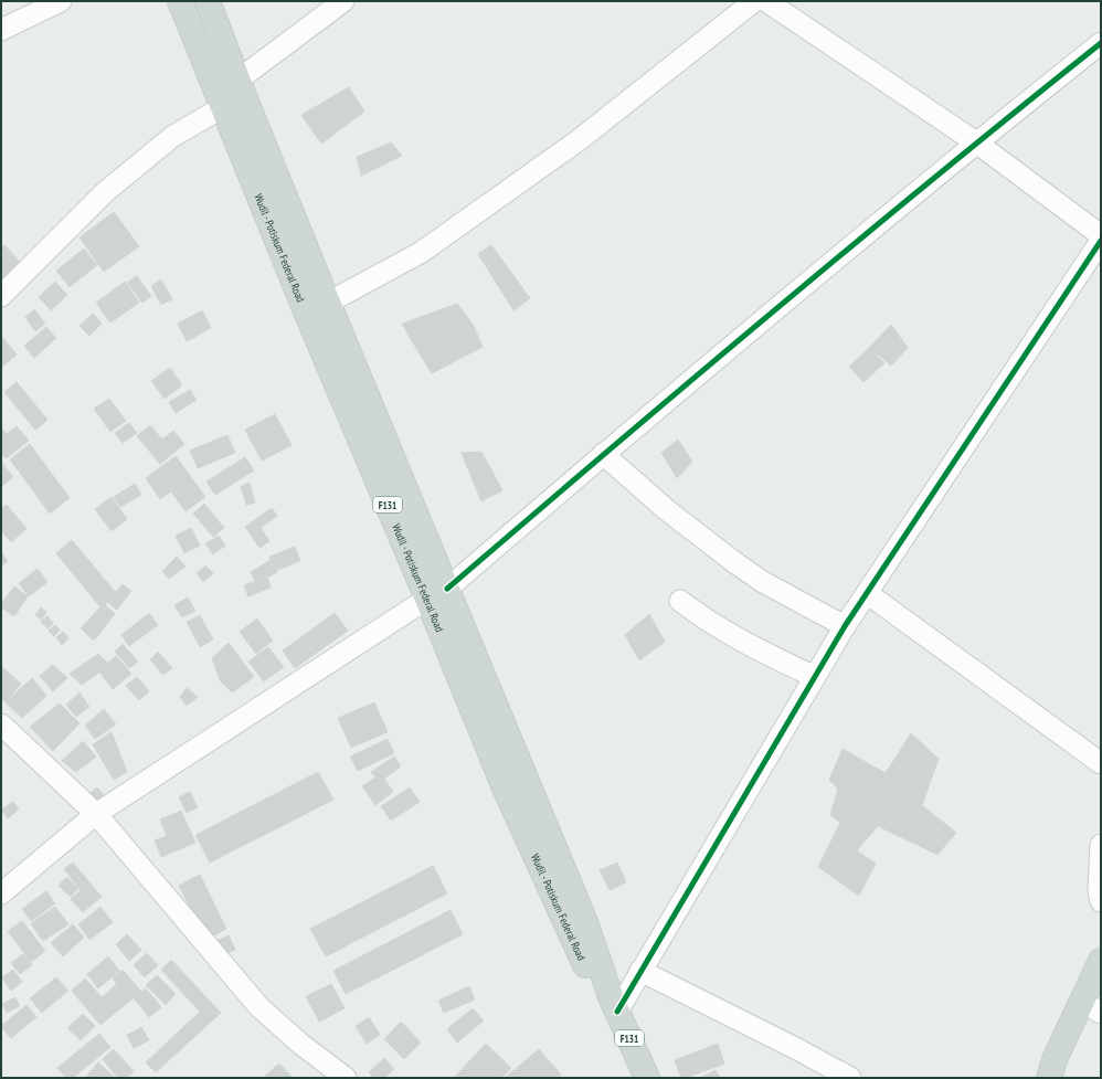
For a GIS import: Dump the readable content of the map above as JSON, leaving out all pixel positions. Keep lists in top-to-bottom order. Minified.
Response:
{"streets":{"main road":["Wudil - Potiskum Federal Road","F131"]}}
